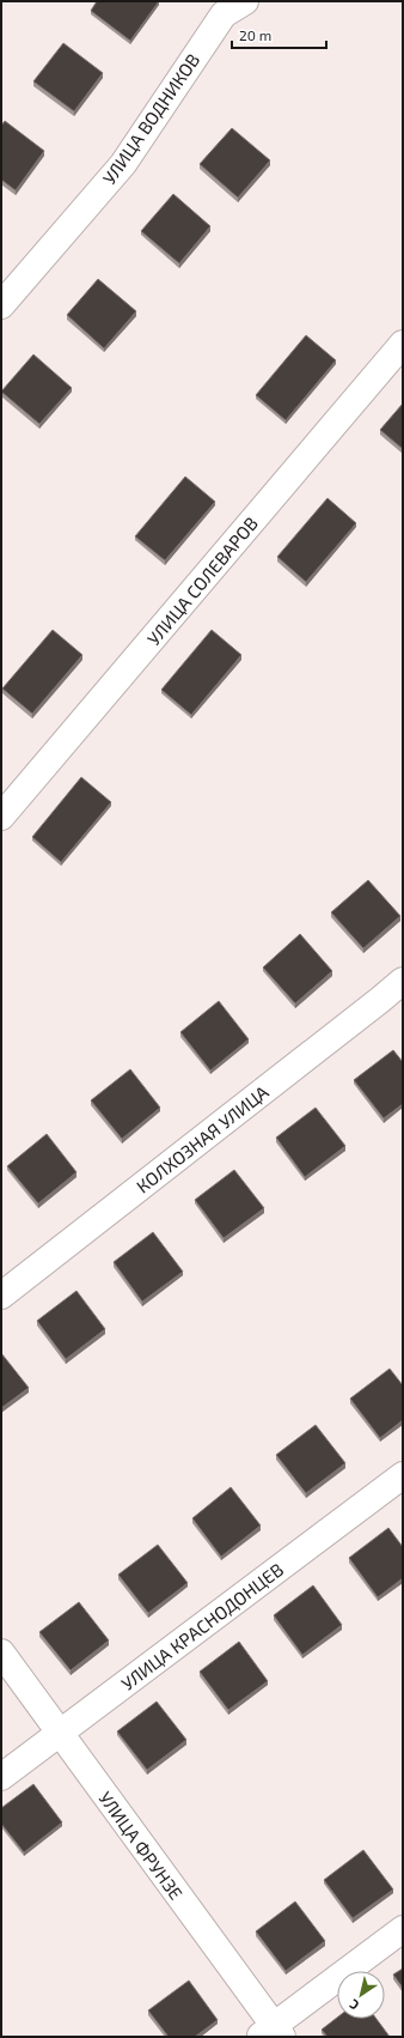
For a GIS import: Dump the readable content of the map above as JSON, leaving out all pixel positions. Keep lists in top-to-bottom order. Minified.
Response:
{"streets":{"street":["УЛИЦА ВОДНИКОВ","УЛИЦА СОЛЕВАРОВ","КОЛХОЗНАЯ УЛИЦА","УЛИЦА КРАСНОДОНЦЕВ","УЛИЦА ФРУНЗЕ"]},"crossings":[["УЛИЦА КРАСНОДОНЦЕВ","УЛИЦА ФРУНЗЕ"]],"scale_bar":"20 m","north":"bottom left"}
